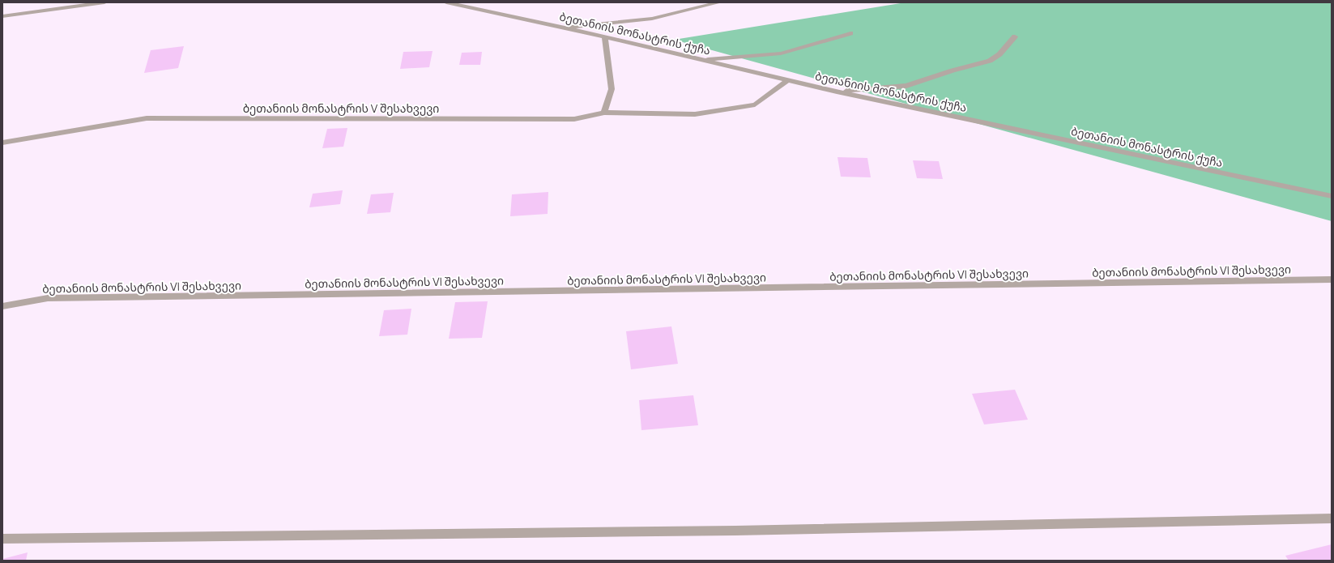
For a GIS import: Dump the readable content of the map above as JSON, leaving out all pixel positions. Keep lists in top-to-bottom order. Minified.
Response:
{"streets":{"street":["ბეთანიის მონასტრის ქუჩა","ბეთანიის მონასტრის V შესახვევი","ბეთანიის მონასტრის VI შესახვევი"]},"crossings":[["ბეთანიის მონასტრის ქუჩა","ბეთანიის მონასტრის V შესახვევი"]]}
